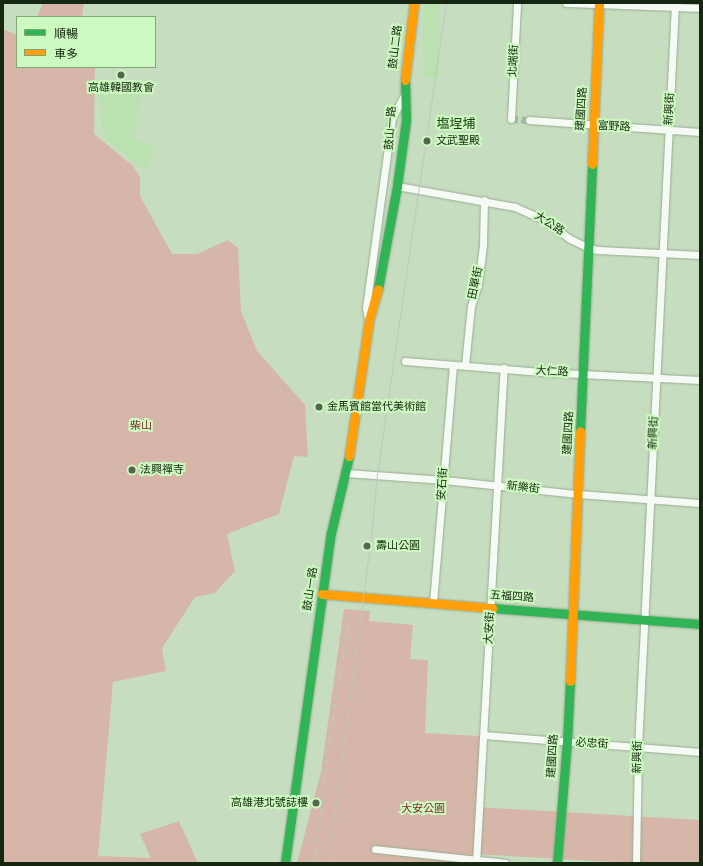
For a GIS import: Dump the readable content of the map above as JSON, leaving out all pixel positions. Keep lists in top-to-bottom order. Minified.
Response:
{"streets":{"street":["鼓山二路","北端街","建國四路","新興街","富野路","鼓山一路","大公路","田單街","大仁路","安石街","新樂街","五福四路","大安街","必忠街"]},"crossings":[["鼓山二路","鼓山一路"],["建國四路","富野路"],["建國四路","大公路"],["建國四路","大仁路"],["建國四路","新樂街"],["建國四路","五福四路"],["建國四路","必忠街"],["新興街","富野路"],["新興街","大公路"],["新興街","大仁路"],["新興街","新樂街"],["新興街","五福四路"],["新興街","必忠街"],["鼓山一路","大公路"],["鼓山一路","新樂街"],["鼓山一路","五福四路"],["大公路","田單街"],["田單街","大仁路"],["大仁路","安石街"],["大仁路","大安街"],["安石街","新樂街"],["安石街","五福四路"],["新樂街","大安街"],["五福四路","大安街"],["大安街","必忠街"]],"districts":["塩埕埔"],"parks":["柴山","大安公園"],"places":["高雄韓國教會","文武聖殿","金馬賓館當代美術館","法興禪寺","壽山公園","高雄港北號誌樓"],"legend":["順暢","車多"]}
